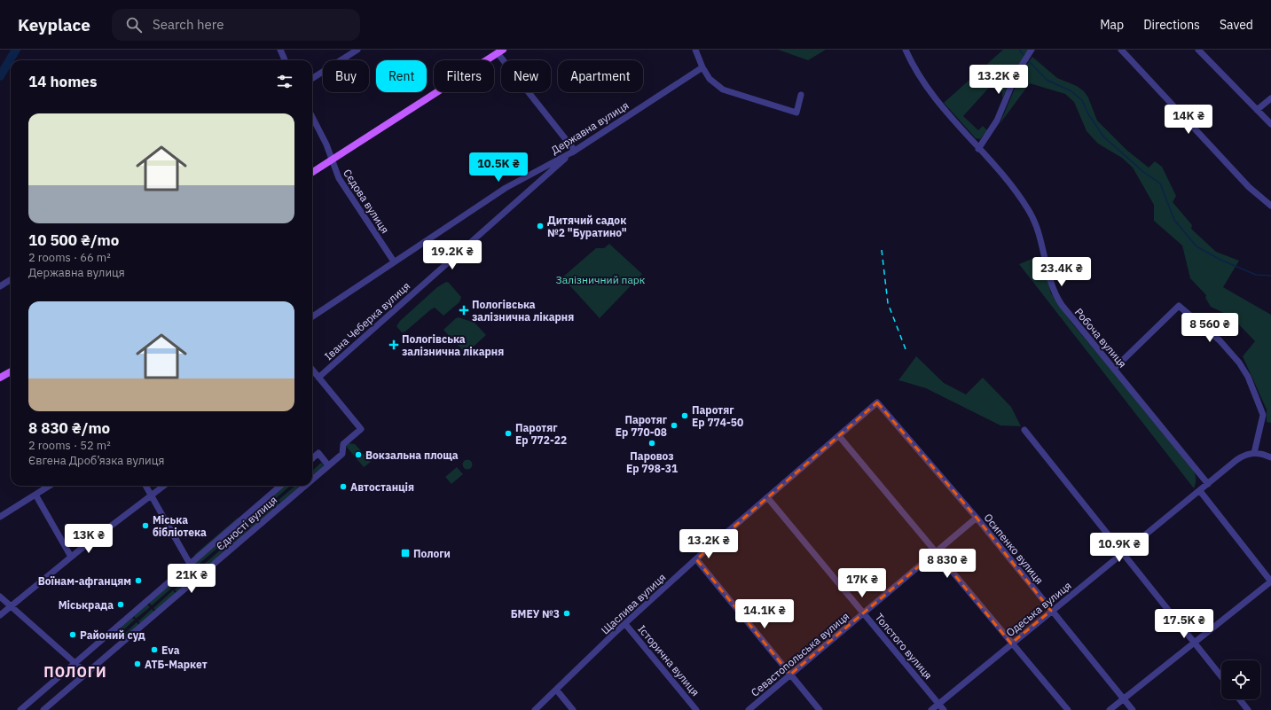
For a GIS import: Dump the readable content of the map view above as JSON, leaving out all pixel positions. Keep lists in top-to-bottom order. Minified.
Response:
{"streets":{"street":["Державна вулиця","Сєдова вулиця","Івана Чеберка вулиця","Робоча вулиця","Єдності вулиця","Осипенко вулиця","Щаслива вулиця","Одеська вулиця","Толстого вулиця","Севастопольська вулиця","Історична вулиця"]},"crossings":[["Державна вулиця","Сєдова вулиця"],["Державна вулиця","Івана Чеберка вулиця"],["Івана Чеберка вулиця","Єдності вулиця"],["Робоча вулиця","Одеська вулиця"],["Осипенко вулиця","Щаслива вулиця"],["Осипенко вулиця","Одеська вулиця"],["Осипенко вулиця","Севастопольська вулиця"],["Щаслива вулиця","Толстого вулиця"],["Щаслива вулиця","Історична вулиця"],["Одеська вулиця","Толстого вулиця"],["Толстого вулиця","Севастопольська вулиця"]],"districts":["ПОЛОГИ"],"parks":["Залізничний парк"],"places":{"other":["Дитячий садок №2 \"Буратино\"","Паротяг Ер 774-50","Паротяг Ер 770-08","Паротяг Ер 772-22","Паровоз Ер 798-31","Вокзальна площа","Автостанція","Міська бібліотека","Воїнам-афганцям","Міськрада","БМЕУ №3","Районий суд","Eva","АТБ-Маркет"],"health":["Пологівська залізнична лікарня","Пологiвська залiзнична лiкарня"],"transit":["Пологи"]},"page":{"header":"Keyplace","search":"Search here","nav":["Map","Directions","Saved"],"chip":["Buy","Rent","Filters","New","Apartment"],"heading":"14 homes","price":["13.2K ₴","14K ₴","10.5K ₴","19.2K ₴","23.4K ₴","8 560 ₴","13K ₴","13.2K ₴","10.9K ₴","8 830 ₴","21K ₴","17K ₴","14.1K ₴","17.5K ₴"],"list":[{"name":"10 500 ₴/mo","note":"2 rooms · 66 m² · Державна вулиця"},{"name":"8 830 ₴/mo","note":"2 rooms · 52 m² · Євгена Дроб’язка вулиця"}]}}
